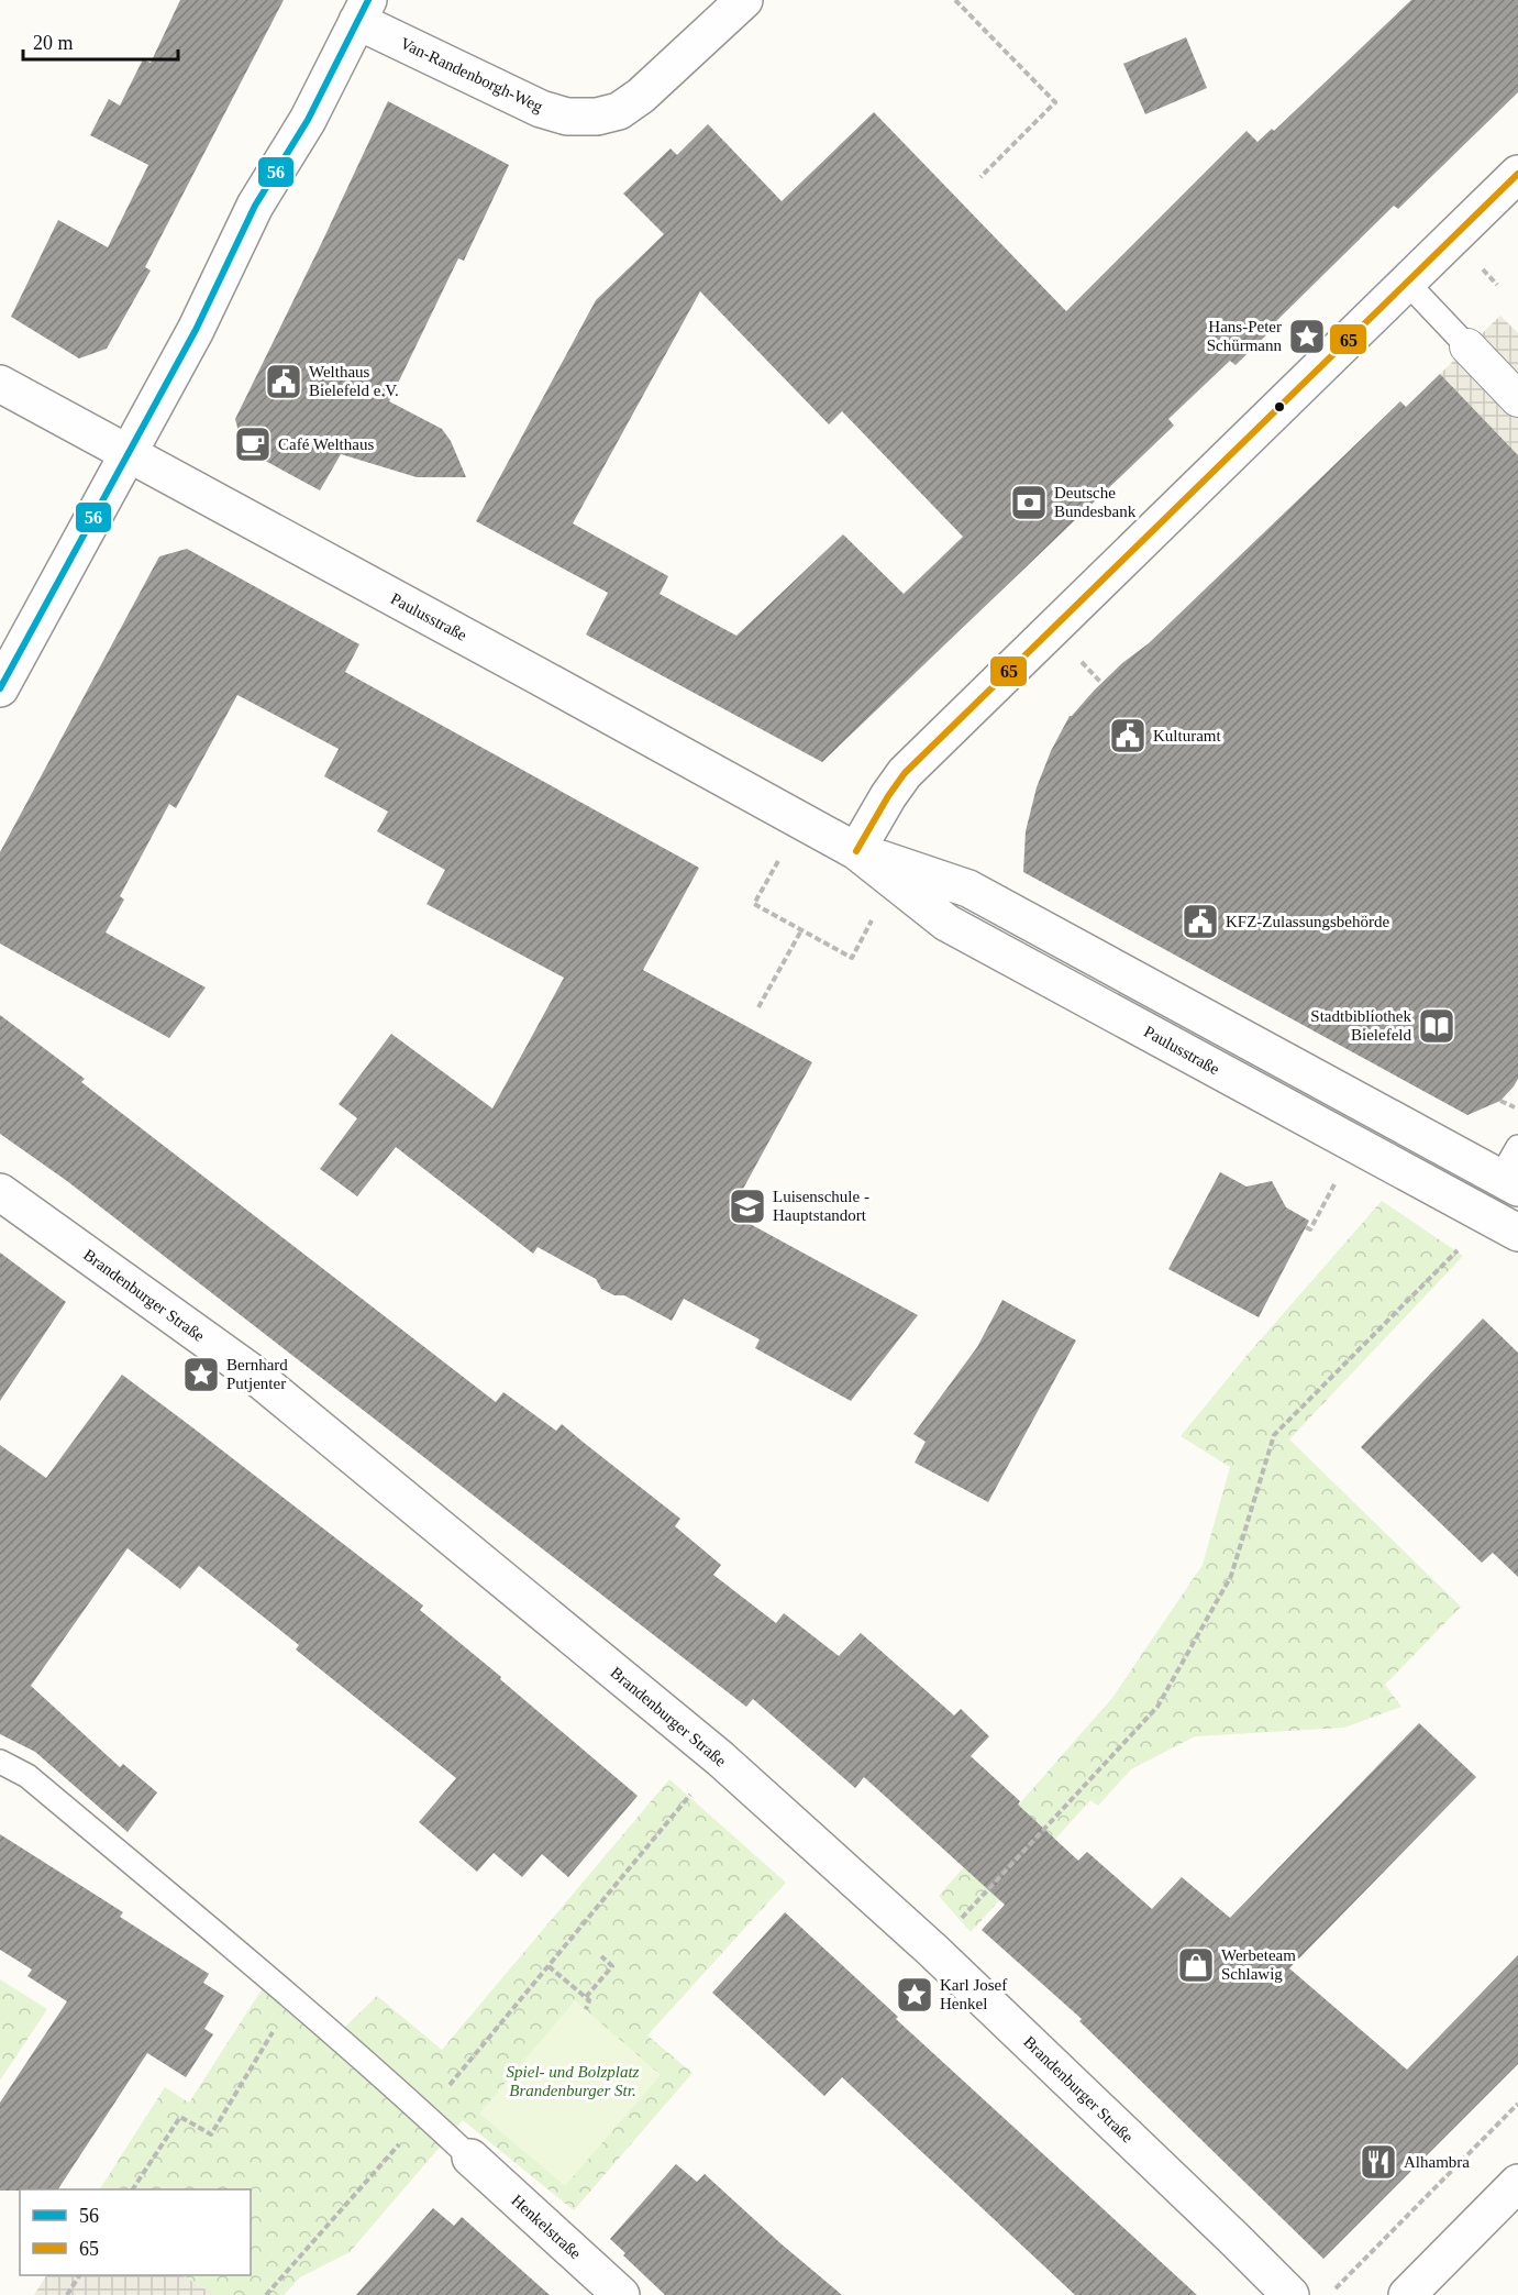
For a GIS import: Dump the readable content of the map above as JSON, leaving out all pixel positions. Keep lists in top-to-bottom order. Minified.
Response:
{"streets":{"street":["Van-Randenborgh-Weg","Paulusstraße","Brandenburger Straße","Henkelstraße"]},"parks":["Spiel- und Bolzplatz Brandenburger Str."],"places":{"place":["Hans-Peter Schürmann","Bernhard Putjenter","Karl Josef Henkel"],"public building":["Welthaus Bielefeld e.V.","Kulturamt","KFZ-Zulassungsbehörde"],"cafe":["Café Welthaus"],"bank":["Deutsche Bundesbank"],"library":["Stadtbibliothek Bielefeld"],"school or university":["Luisenschule - Hauptstandort"],"shop":["Werbeteam Schlawig"],"restaurant":["Alhambra"]},"lines":["transit line 56","transit line 65"],"legend":["56","65"],"scale_bar":"20 m"}
